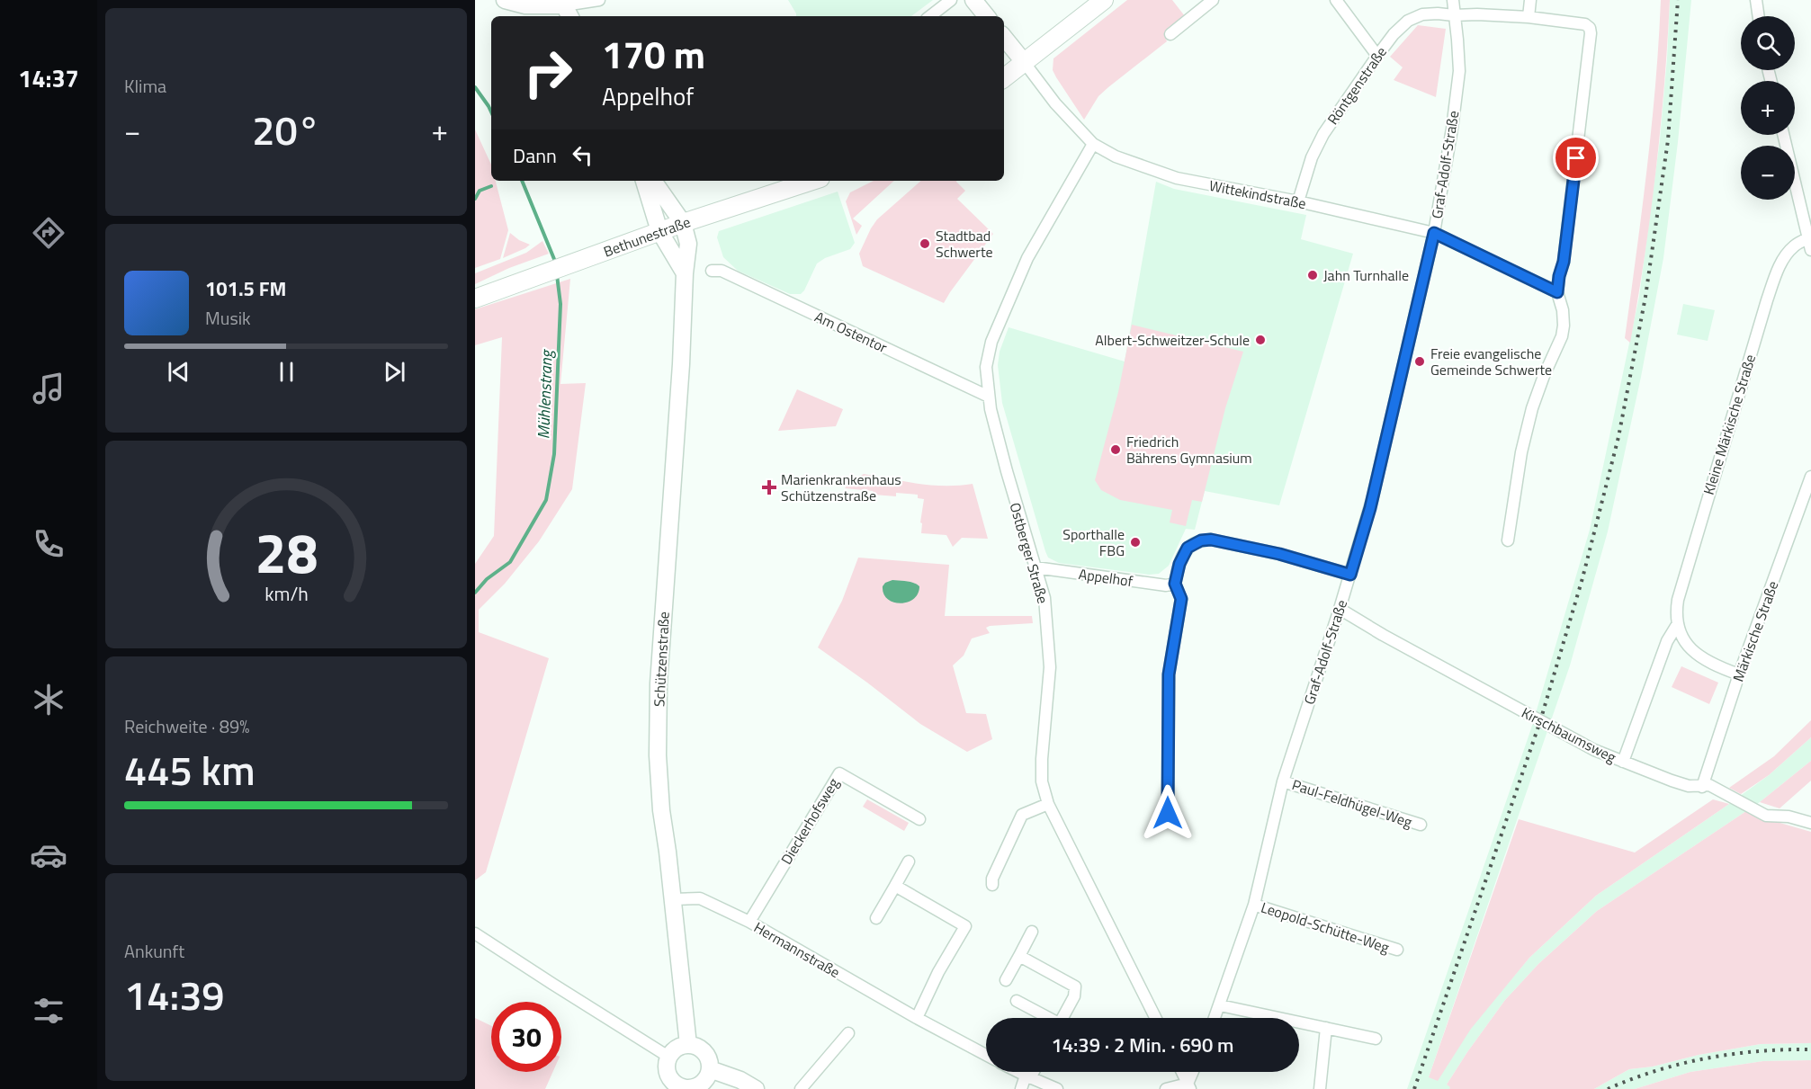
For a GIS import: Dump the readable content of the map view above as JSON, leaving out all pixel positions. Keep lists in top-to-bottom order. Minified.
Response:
{"streets":{"main road":["Wittekindstraße","Bethunestraße","Schützenstraße"],"street":["Röntgenstraße","Graf-Adolf-Straße","Am Ostentor","Kleine Märkische Straße","Ostberger Straße","Appelhof","Märkische Straße","Kirschbaumsweg","Paul-Feldhügel-Weg","Dieckerhofsweg","Leopold-Schütte-Weg","Hermannstraße"]},"crossings":[["Röntgenstraße","Graf-Adolf-Straße"],["Röntgenstraße","Wittekindstraße"],["Graf-Adolf-Straße","Wittekindstraße"],["Graf-Adolf-Straße","Kirschbaumsweg"],["Graf-Adolf-Straße","Paul-Feldhügel-Weg"],["Graf-Adolf-Straße","Leopold-Schütte-Weg"],["Wittekindstraße","Ostberger Straße"],["Bethunestraße","Schützenstraße"],["Am Ostentor","Ostberger Straße"],["Kleine Märkische Straße","Kirschbaumsweg"],["Ostberger Straße","Appelhof"],["Märkische Straße","Kirschbaumsweg"],["Schützenstraße","Hermannstraße"],["Dieckerhofsweg","Hermannstraße"]],"water":["Mühlenstrang"],"places":{"other":["Stadtbad Schwerte","Jahn Turnhalle","Albert-Schweitzer-Schule","Freie evangelische Gemeinde Schwerte","Friedrich Bährens Gymnasium","Sporthalle FBG"],"health":["Marienkrankenhaus Schützenstraße"]},"page":{"tabs":"14:37","tile":["Klima",["Reichweite · 89%","445 km"],["Ankunft","14:39"]],"map_buttons":["+","−"],"turn":["170 m","Appelhof"],"heat":["−","20°","+"],"then":"Dann","song":["101.5 FM","Musik"],"limit":"30","trip":"14:39 · 2 Min. · 690 m","gauge":["28","km/h"]}}
